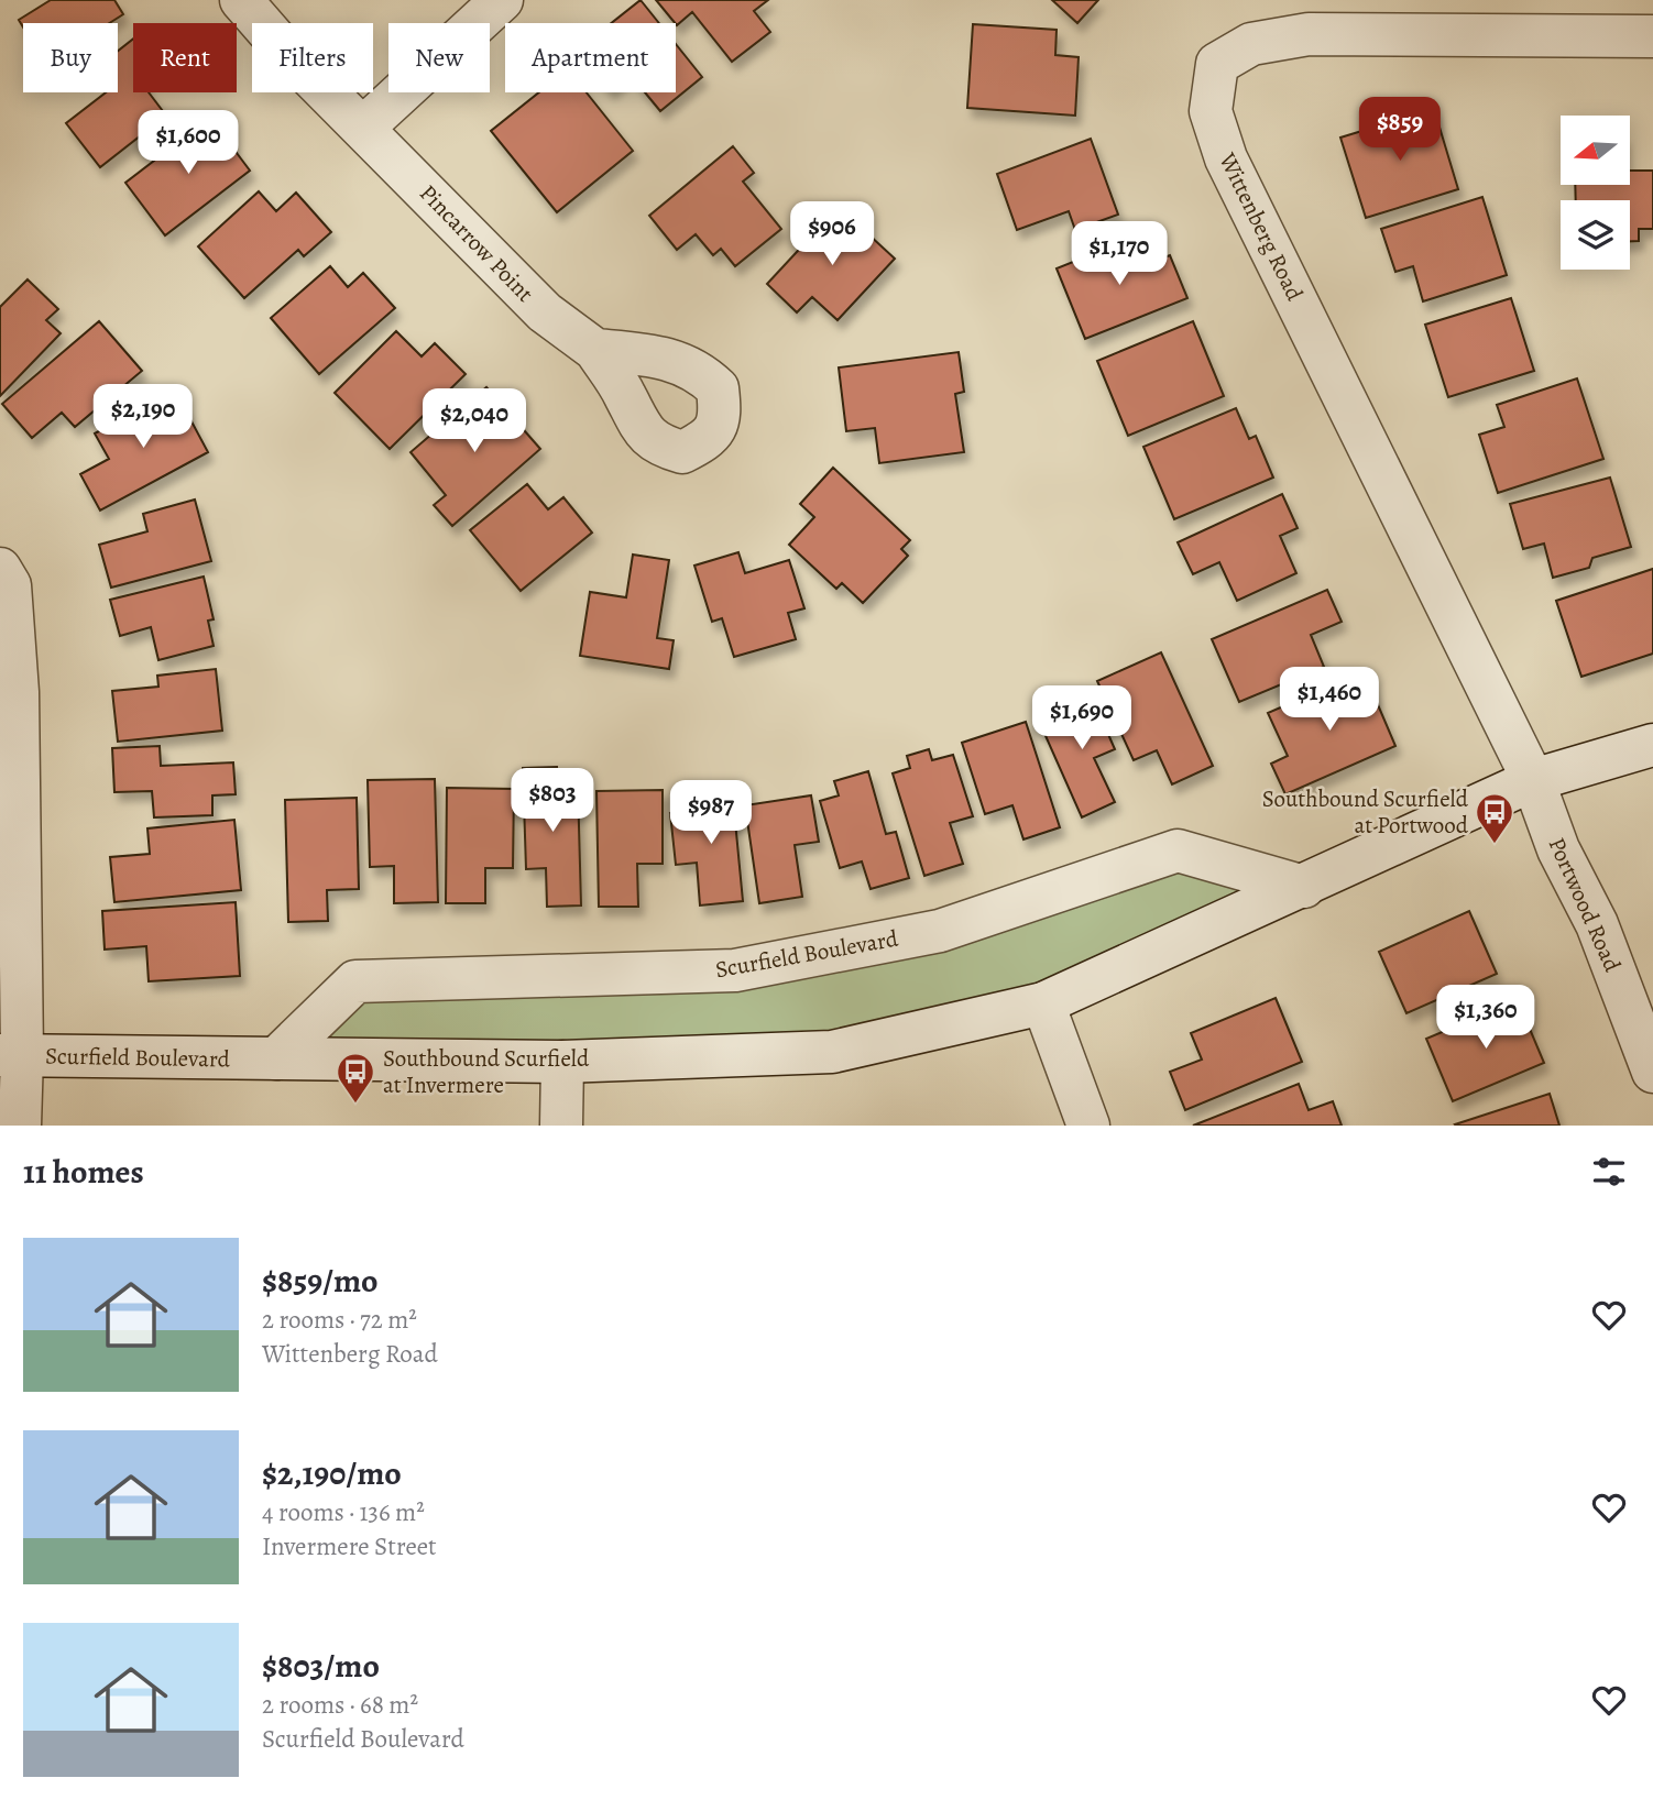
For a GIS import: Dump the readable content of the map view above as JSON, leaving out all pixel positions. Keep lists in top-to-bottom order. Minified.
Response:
{"streets":{"street":["Wittenberg Road","Pincarrow Point","Portwood Road","Scurfield Boulevard"]},"crossings":[["Wittenberg Road","Portwood Road"],["Wittenberg Road","Scurfield Boulevard"],["Portwood Road","Scurfield Boulevard"]],"places":{"bus stop":["Southbound Scurfield at Portwood","Southbound Scurfield at Invermere"]},"north":"left","page":{"chip":["Buy","Rent","Filters","New","Apartment"],"price":["$859","$1,600","$906","$1,170","$2,190","$2,040","$1,460","$1,690","$803","$987","$1,360"],"heading":"11 homes","list":[{"name":"$859/mo","note":"2 rooms · 72 m² · Wittenberg Road"},{"name":"$2,190/mo","note":"4 rooms · 136 m² · Invermere Street"},{"name":"$803/mo","note":"2 rooms · 68 m² · Scurfield Boulevard"}]}}
